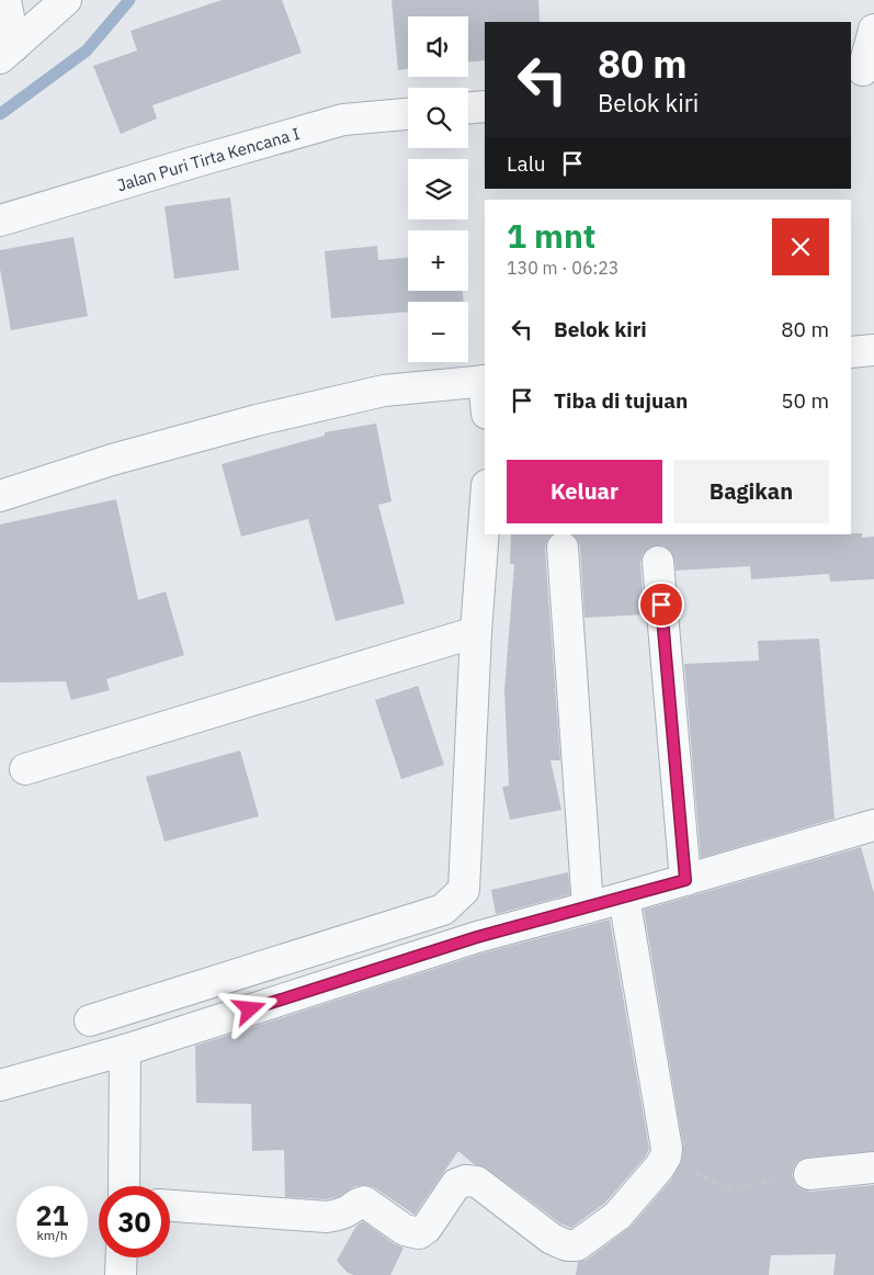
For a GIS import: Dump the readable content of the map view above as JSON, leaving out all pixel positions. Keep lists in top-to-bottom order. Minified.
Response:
{"streets":{"street":["Jalan Puri Tirta Kencana I"]},"page":{"map_buttons":["+","−"],"turn":["80 m","Belok kiri"],"then":"Lalu","heading":["1 mnt","130 m · 06:23"],"list":[{"name":"Belok kiri","value":"80 m"},{"name":"Tiba di tujuan","value":"50 m"}],"buttons":["Keluar","Bagikan"],"speed":"21 km/h","limit":"30"}}
